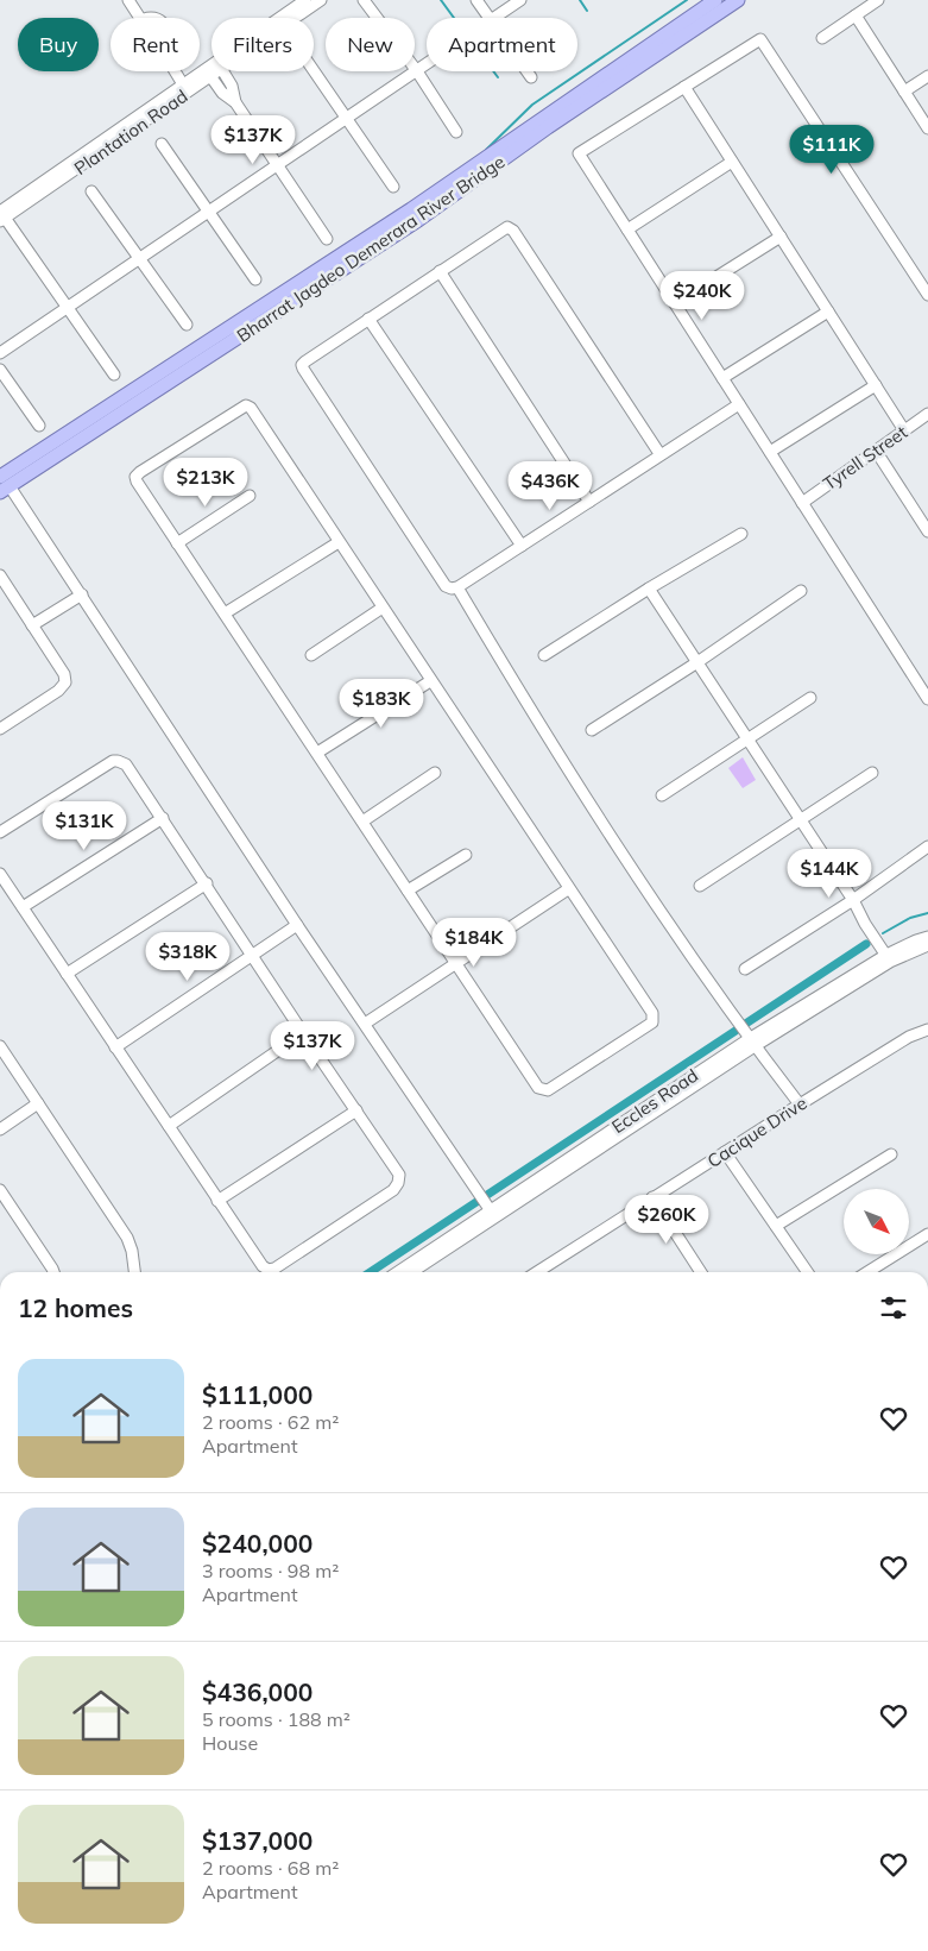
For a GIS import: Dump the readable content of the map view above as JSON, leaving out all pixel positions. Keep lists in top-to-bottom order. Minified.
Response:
{"streets":{"main road":["Bharrat Jagdeo Demerara River Bridge"],"street":["Plantation Road","Tyrell Street","Eccles Road","Cacique Drive"]},"north":"bottom right","page":{"chip":["Buy","Rent","Filters","New","Apartment"],"price":["$137K","$111K","$240K","$213K","$436K","$183K","$131K","$144K","$184K","$318K","$137K","$260K"],"heading":"12 homes","list":[{"name":"$111,000","note":"2 rooms · 62 m² · Apartment"},{"name":"$240,000","note":"3 rooms · 98 m² · Apartment"},{"name":"$436,000","note":"5 rooms · 188 m² · House"},{"name":"$137,000","note":"2 rooms · 68 m² · Apartment"}]}}
